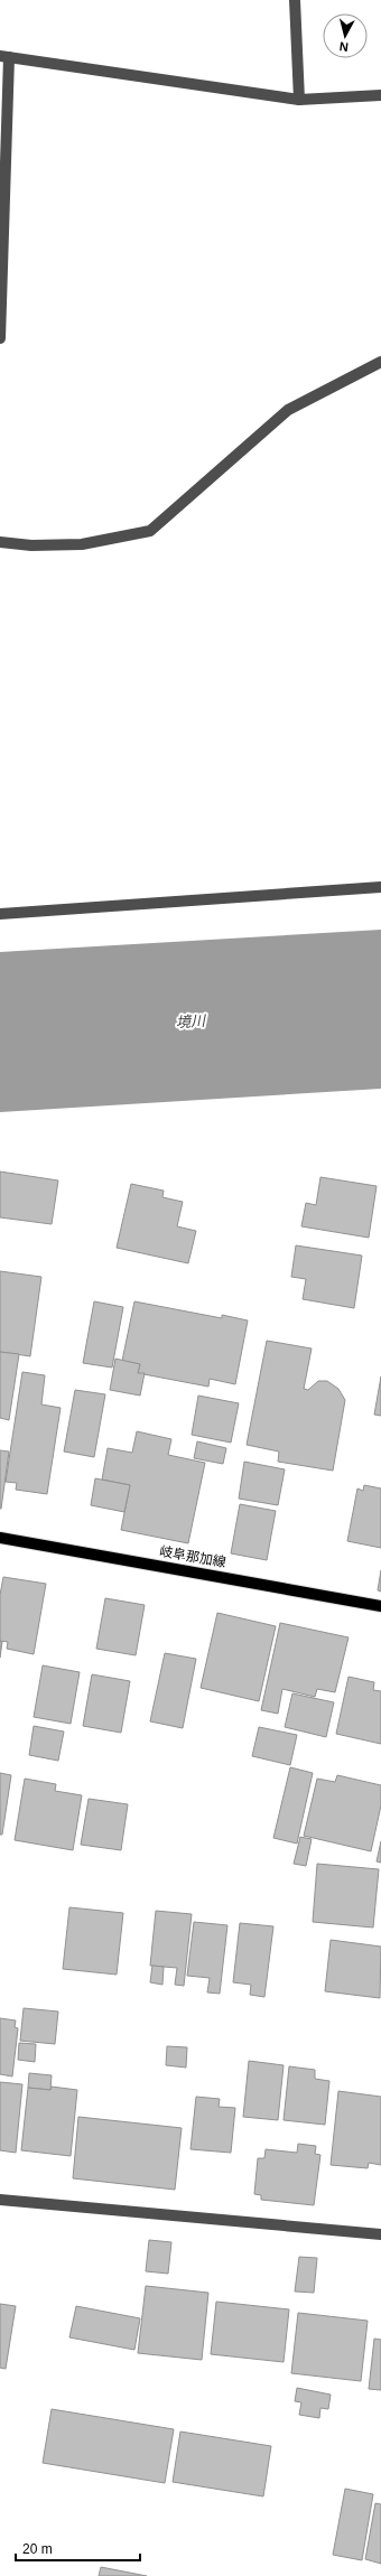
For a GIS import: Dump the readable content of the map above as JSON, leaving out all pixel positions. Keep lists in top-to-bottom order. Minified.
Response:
{"streets":{"main road":["岐阜那加線"]},"water":["境川"],"scale_bar":"20 m","north":"bottom"}
